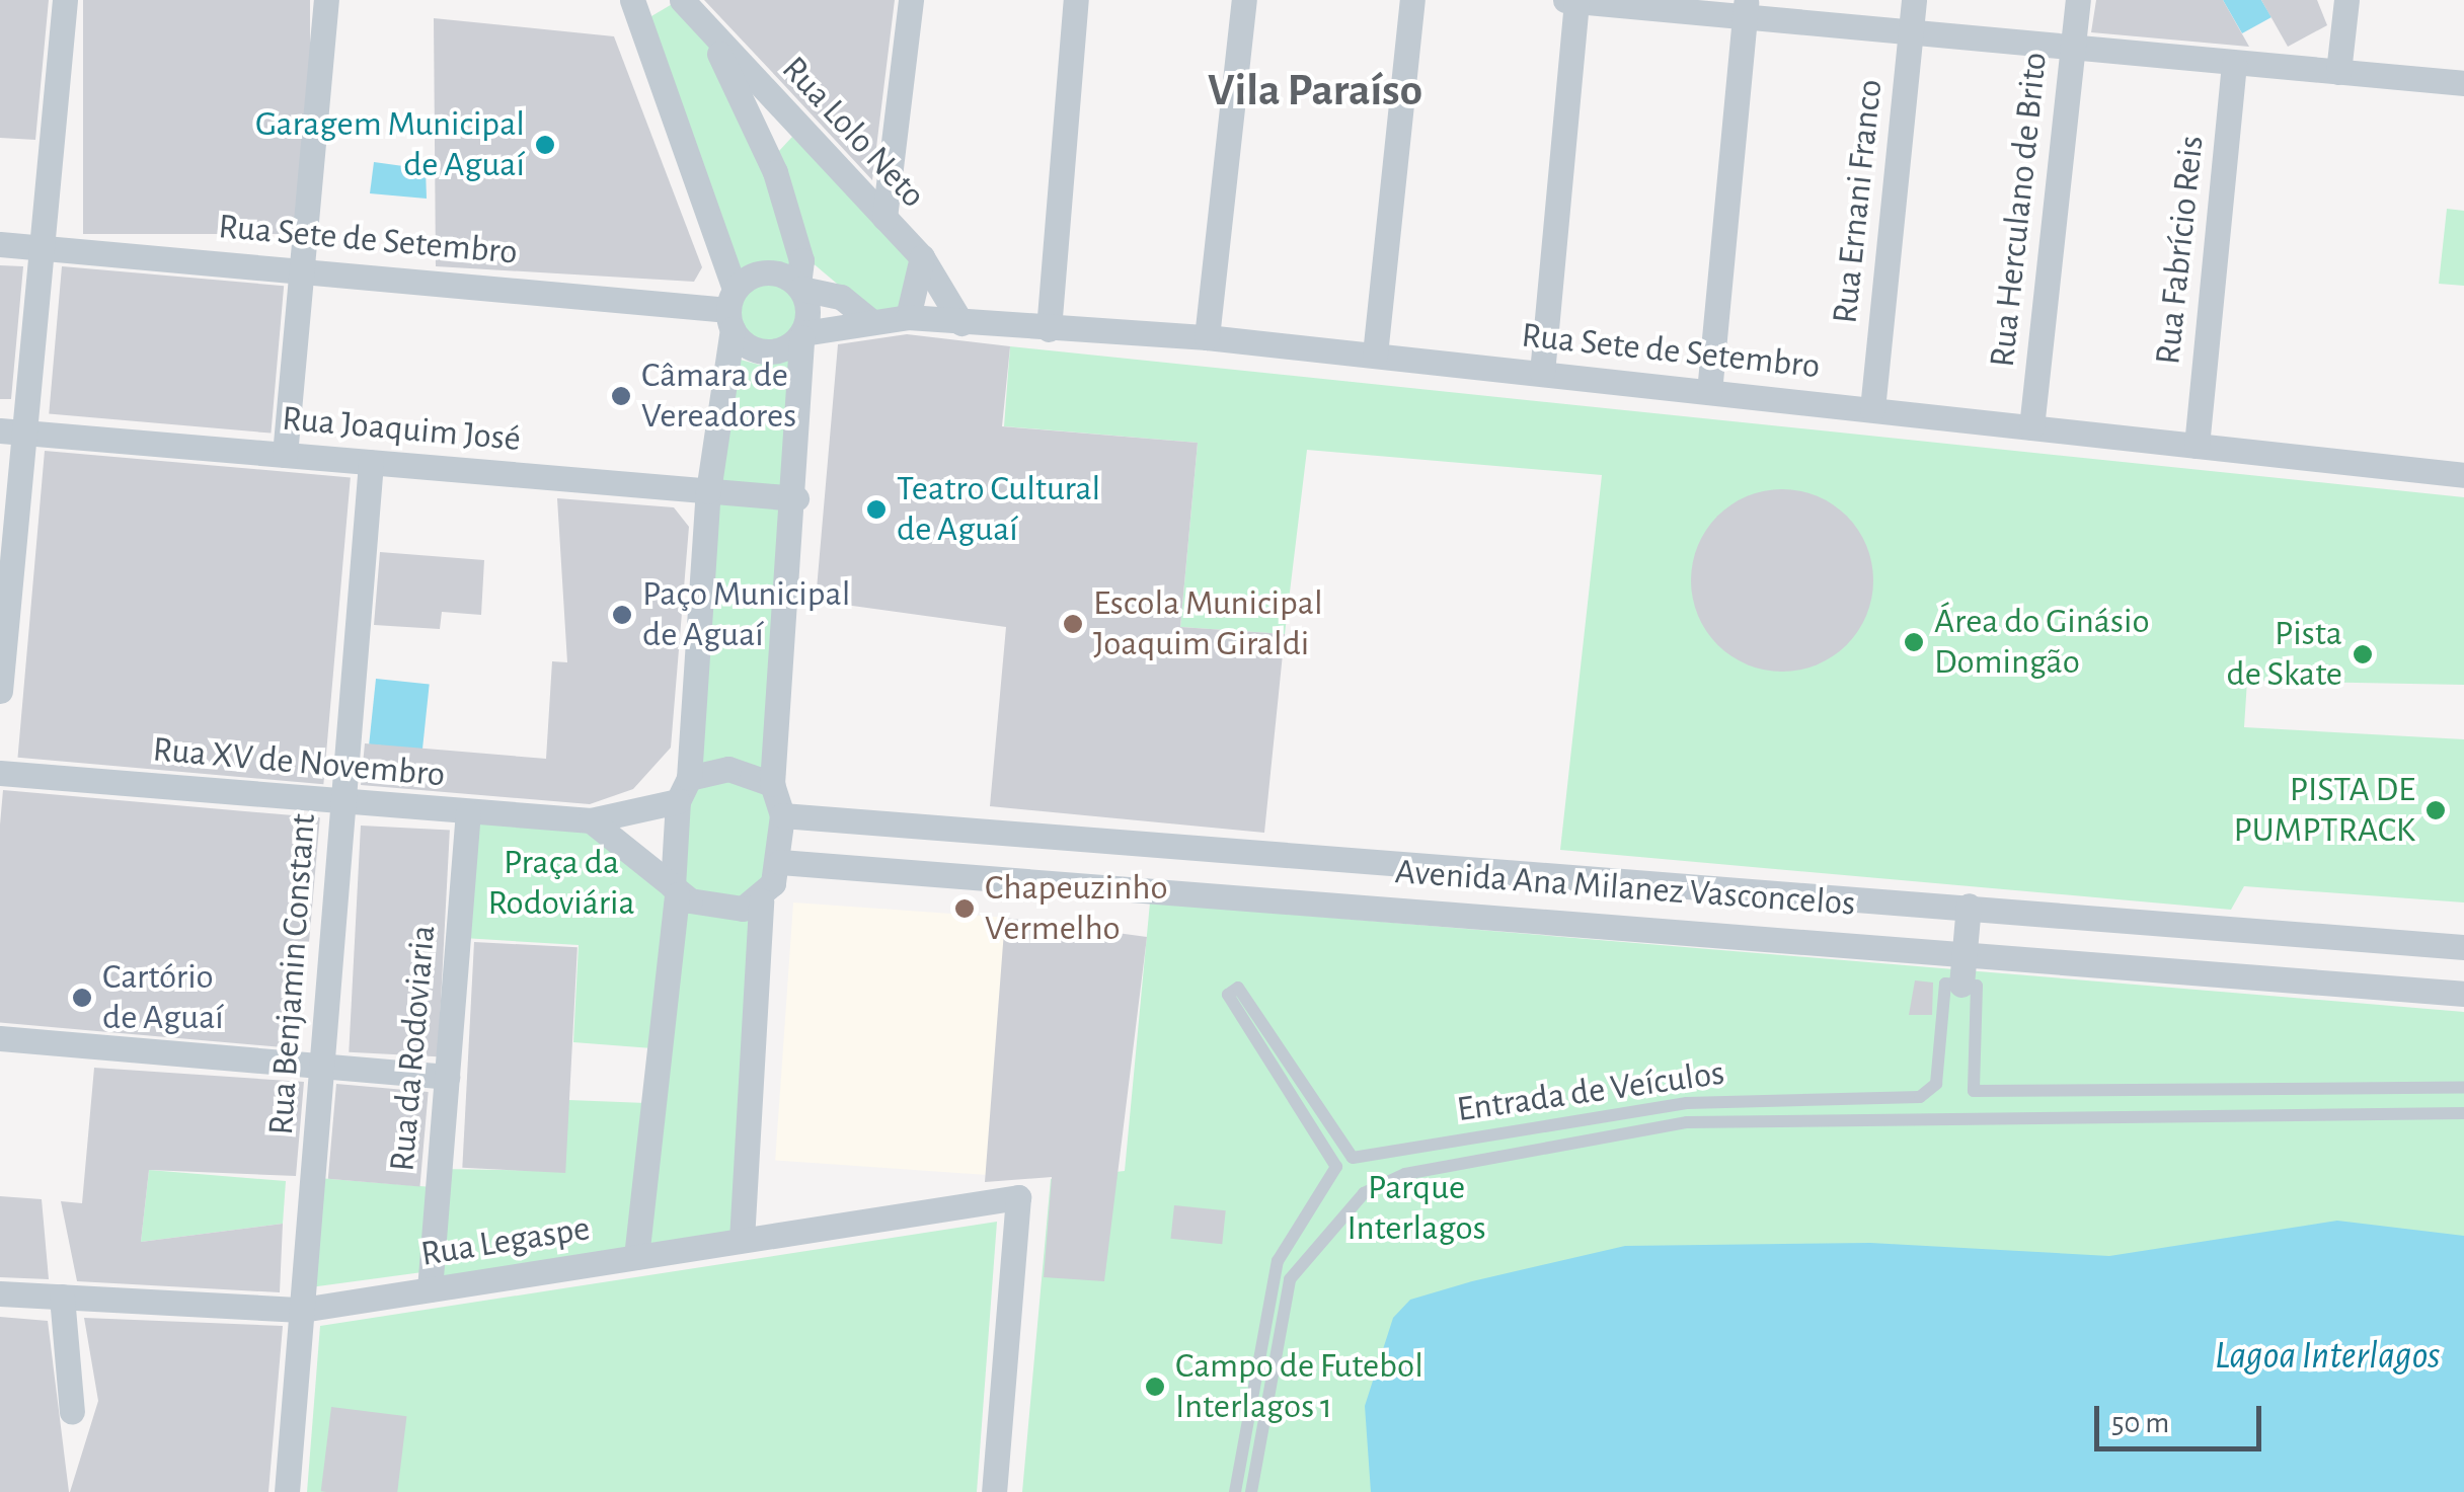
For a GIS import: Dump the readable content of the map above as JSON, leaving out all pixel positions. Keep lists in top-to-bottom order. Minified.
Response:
{"streets":{"street":["Rua Lolo Neto","Rua Ernani Franco","Rua Herculano de Brito","Rua Sete de Setembro","Rua Fabrício Reis","Rua Joaquim José","Rua XV de Novembro","Avenida Ana Milanez Vasconcelos","Rua Benjamin Constant","Rua da Rodoviaria","Rua Legaspe"],"lane":["Entrada de Veículos"]},"crossings":[["Rua Lolo Neto","Rua Sete de Setembro"],["Rua Ernani Franco","Rua Sete de Setembro"],["Rua Herculano de Brito","Rua Sete de Setembro"],["Rua Sete de Setembro","Rua Fabrício Reis"],["Rua Joaquim José","Rua Benjamin Constant"],["Rua XV de Novembro","Avenida Ana Milanez Vasconcelos"],["Rua XV de Novembro","Rua Benjamin Constant"],["Rua XV de Novembro","Rua da Rodoviaria"],["Rua Benjamin Constant","Rua Legaspe"],["Rua da Rodoviaria","Rua Legaspe"]],"districts":["Vila Paraíso"],"water":["Lagoa Interlagos"],"parks":["Praça da Rodoviária","Parque Interlagos"],"places":["Garagem Municipal de Aguaí","Câmara de Vereadores","Teatro Cultural de Aguaí","Paço Municipal de Aguaí","Escola Municipal Joaquim Giraldi","Área do Ginásio Domingão","Pista de Skate","PISTA DE PUMPTRACK","Chapeuzinho Vermelho","Cartório de Aguaí","Campo de Futebol Interlagos 1"],"scale_bar":"50 m"}
